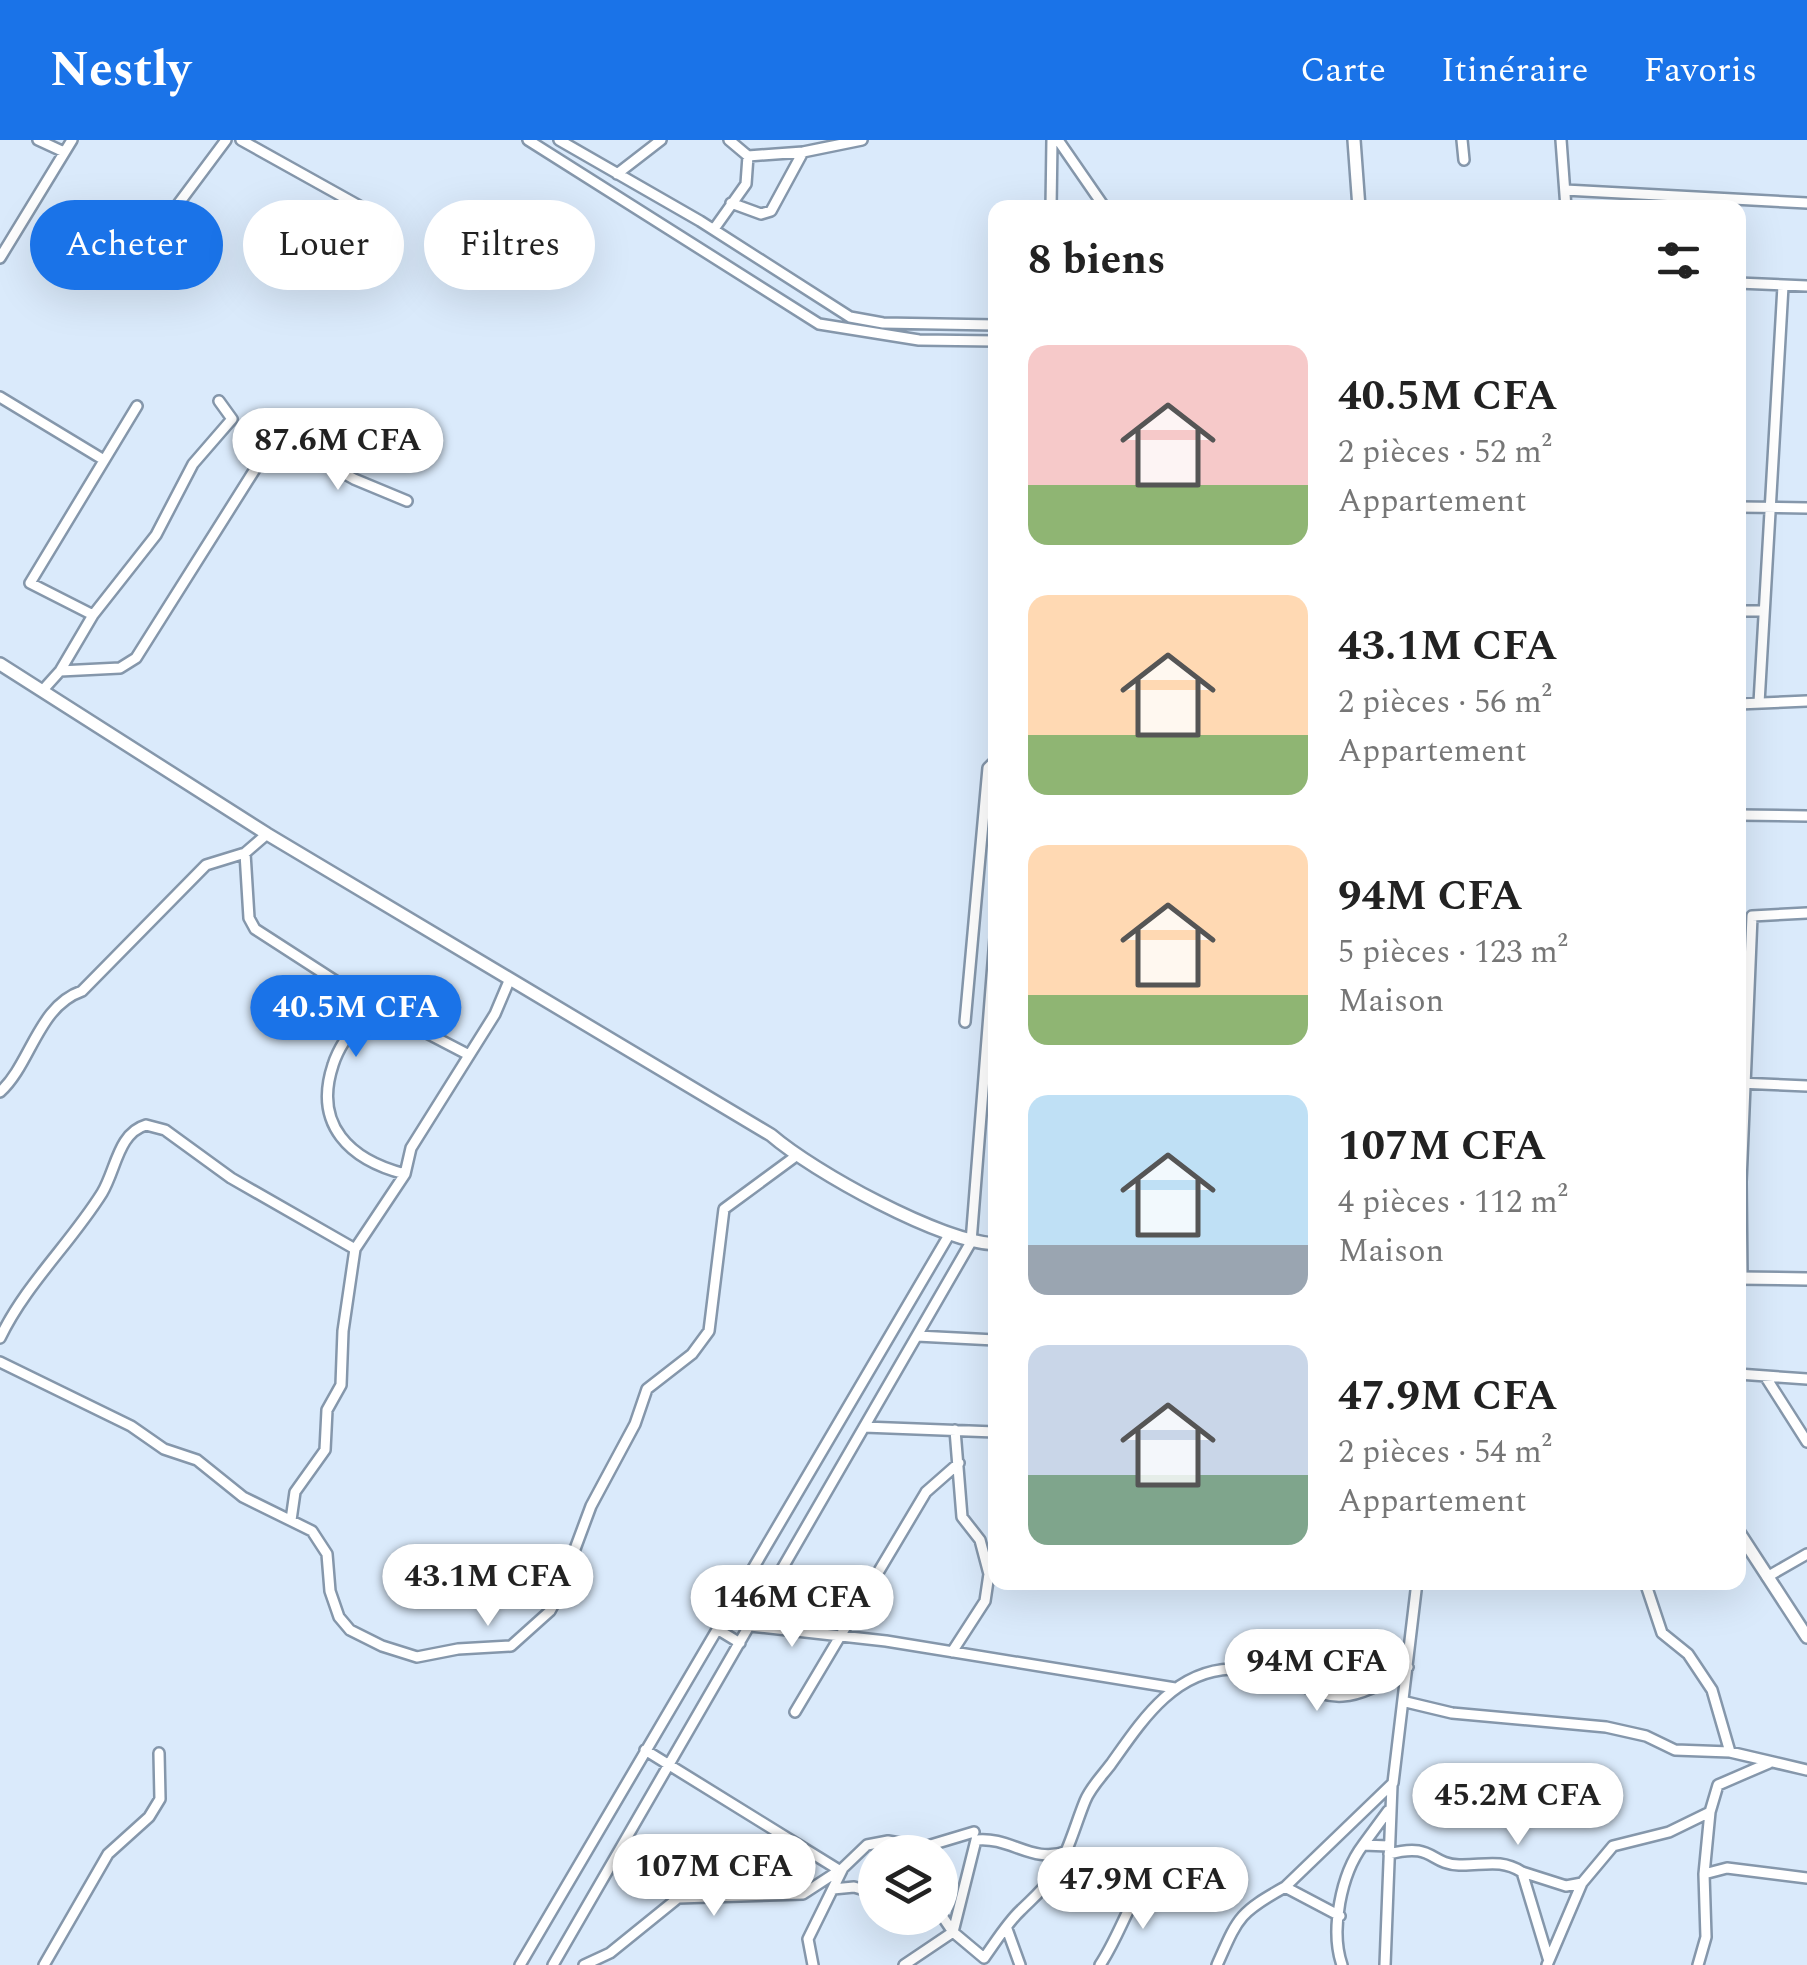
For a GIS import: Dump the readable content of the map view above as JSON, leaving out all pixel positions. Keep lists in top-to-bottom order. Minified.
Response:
{"page":{"header":"Nestly","nav":["Carte","Itinéraire","Favoris"],"chip":["Acheter","Louer","Filtres"],"heading":"8 biens","list":[{"name":"40.5M CFA","note":"2 pièces · 52 m² · Appartement"},{"name":"43.1M CFA","note":"2 pièces · 56 m² · Appartement"},{"name":"94M CFA","note":"5 pièces · 123 m² · Maison"},{"name":"107M CFA","note":"4 pièces · 112 m² · Maison"},{"name":"47.9M CFA","note":"2 pièces · 54 m² · Appartement"}],"price":["87.6M CFA","40.5M CFA","43.1M CFA","146M CFA","94M CFA","45.2M CFA","107M CFA","47.9M CFA"]}}
